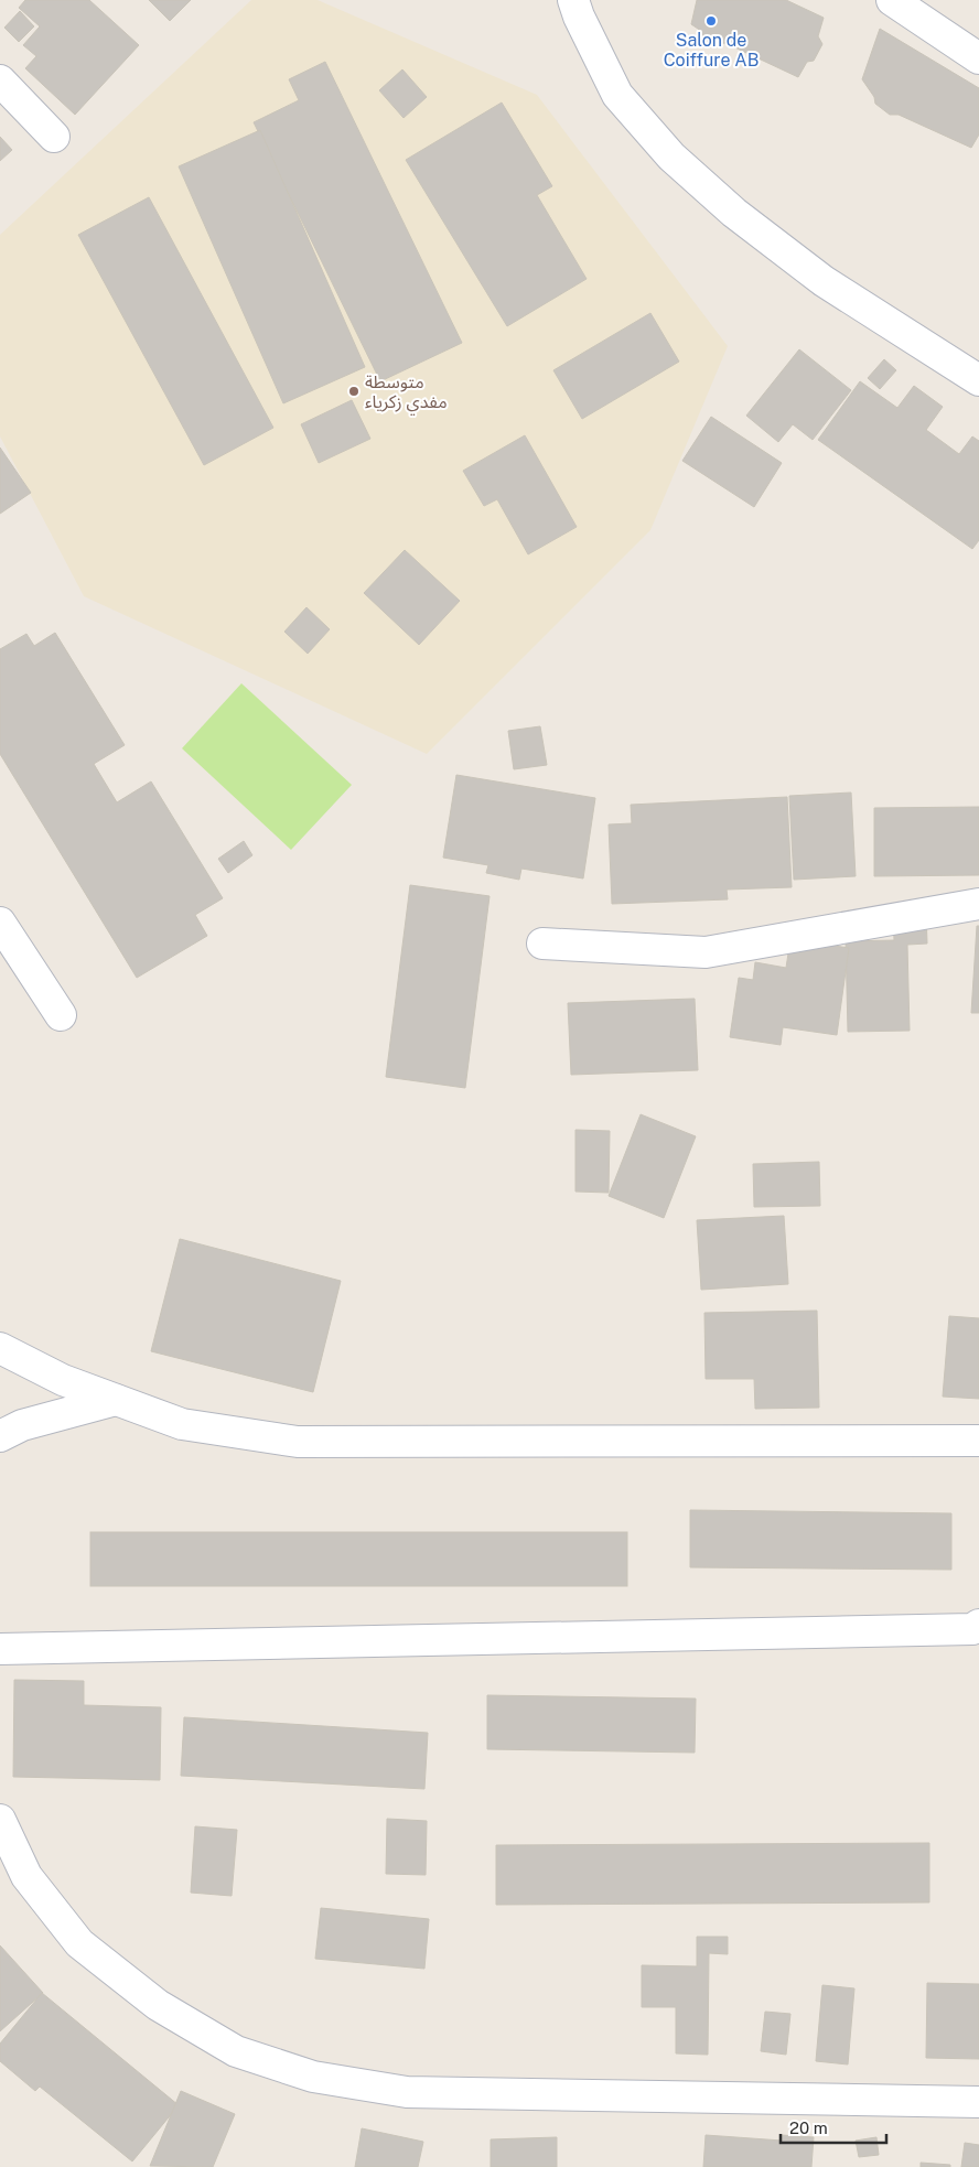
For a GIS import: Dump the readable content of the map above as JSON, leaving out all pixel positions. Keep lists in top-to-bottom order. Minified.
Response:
{"places":["Salon de Coiffure AB","متوسطة مفدي زكرياء"],"scale_bar":"20 m"}
